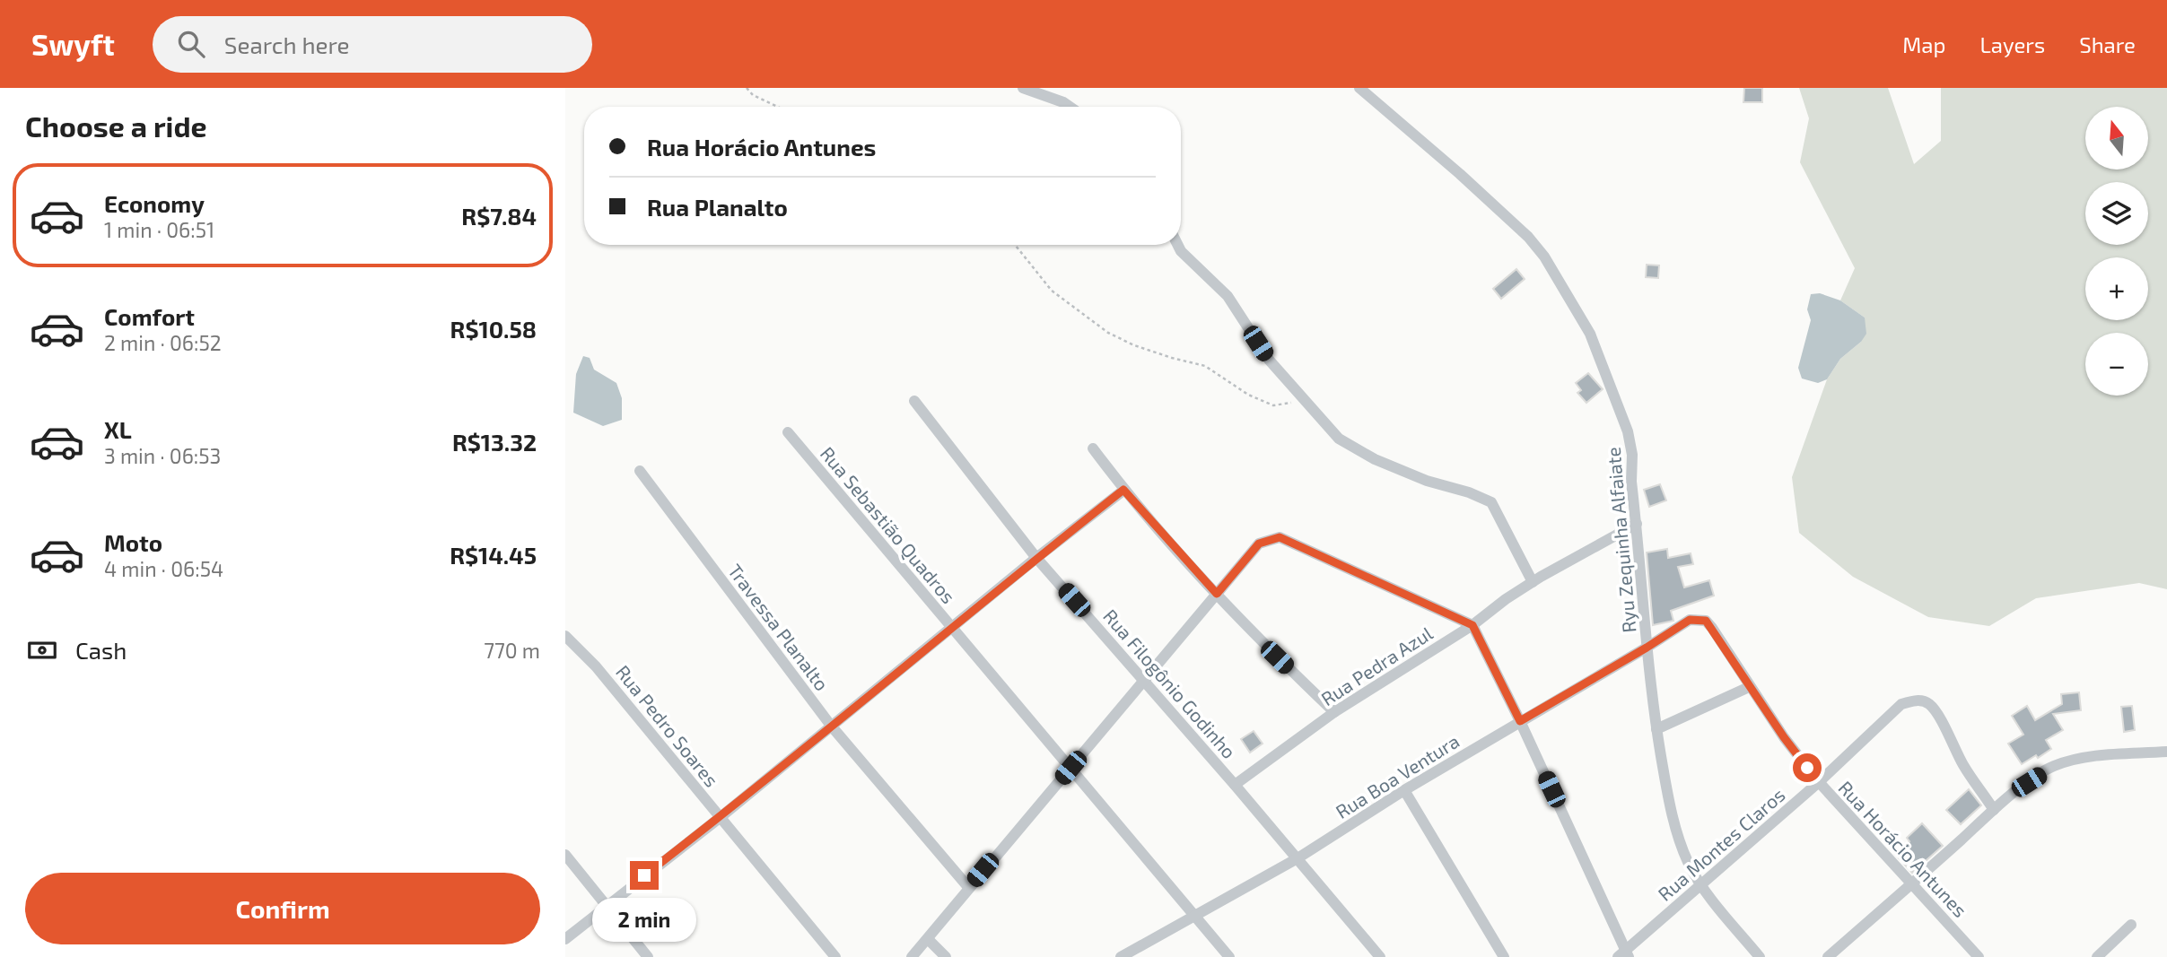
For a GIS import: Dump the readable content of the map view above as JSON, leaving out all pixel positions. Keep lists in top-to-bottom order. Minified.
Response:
{"streets":{"street":["Rua Sebastião Quadros","Ryu Zequinha Alfaiate","Travessa Planalto","Rua Pedra Azul","Rua Filogônio Godinho","Rua Pedro Soares","Rua Boa Ventura","Rua Montes Claros","Rua Horácio Antunes"]},"crossings":[["Rua Sebastião Quadros","Rua Boa Ventura"],["Ryu Zequinha Alfaiate","Rua Pedra Azul"],["Ryu Zequinha Alfaiate","Rua Boa Ventura"],["Ryu Zequinha Alfaiate","Rua Montes Claros"],["Rua Pedra Azul","Rua Filogônio Godinho"],["Rua Filogônio Godinho","Rua Boa Ventura"],["Rua Boa Ventura","Rua Horácio Antunes"],["Rua Montes Claros","Rua Horácio Antunes"]],"north":"top","page":{"header":"Swyft","search":"Search here","nav":["Map","Layers","Share"],"heading":"Choose a ride","map_buttons":["+","−"],"banner":["Rua Horácio Antunes","Rua Planalto"],"list":[{"name":"Economy","note":"1 min · 06:51","value":"R$7.84"},{"name":"Comfort","note":"2 min · 06:52","value":"R$10.58"},{"name":"XL","note":"3 min · 06:53","value":"R$13.32"},{"name":"Moto","note":"4 min · 06:54","value":"R$14.45"}],"pay":["Cash","770 m"],"buttons":"Confirm","bubble":"2 min"}}
